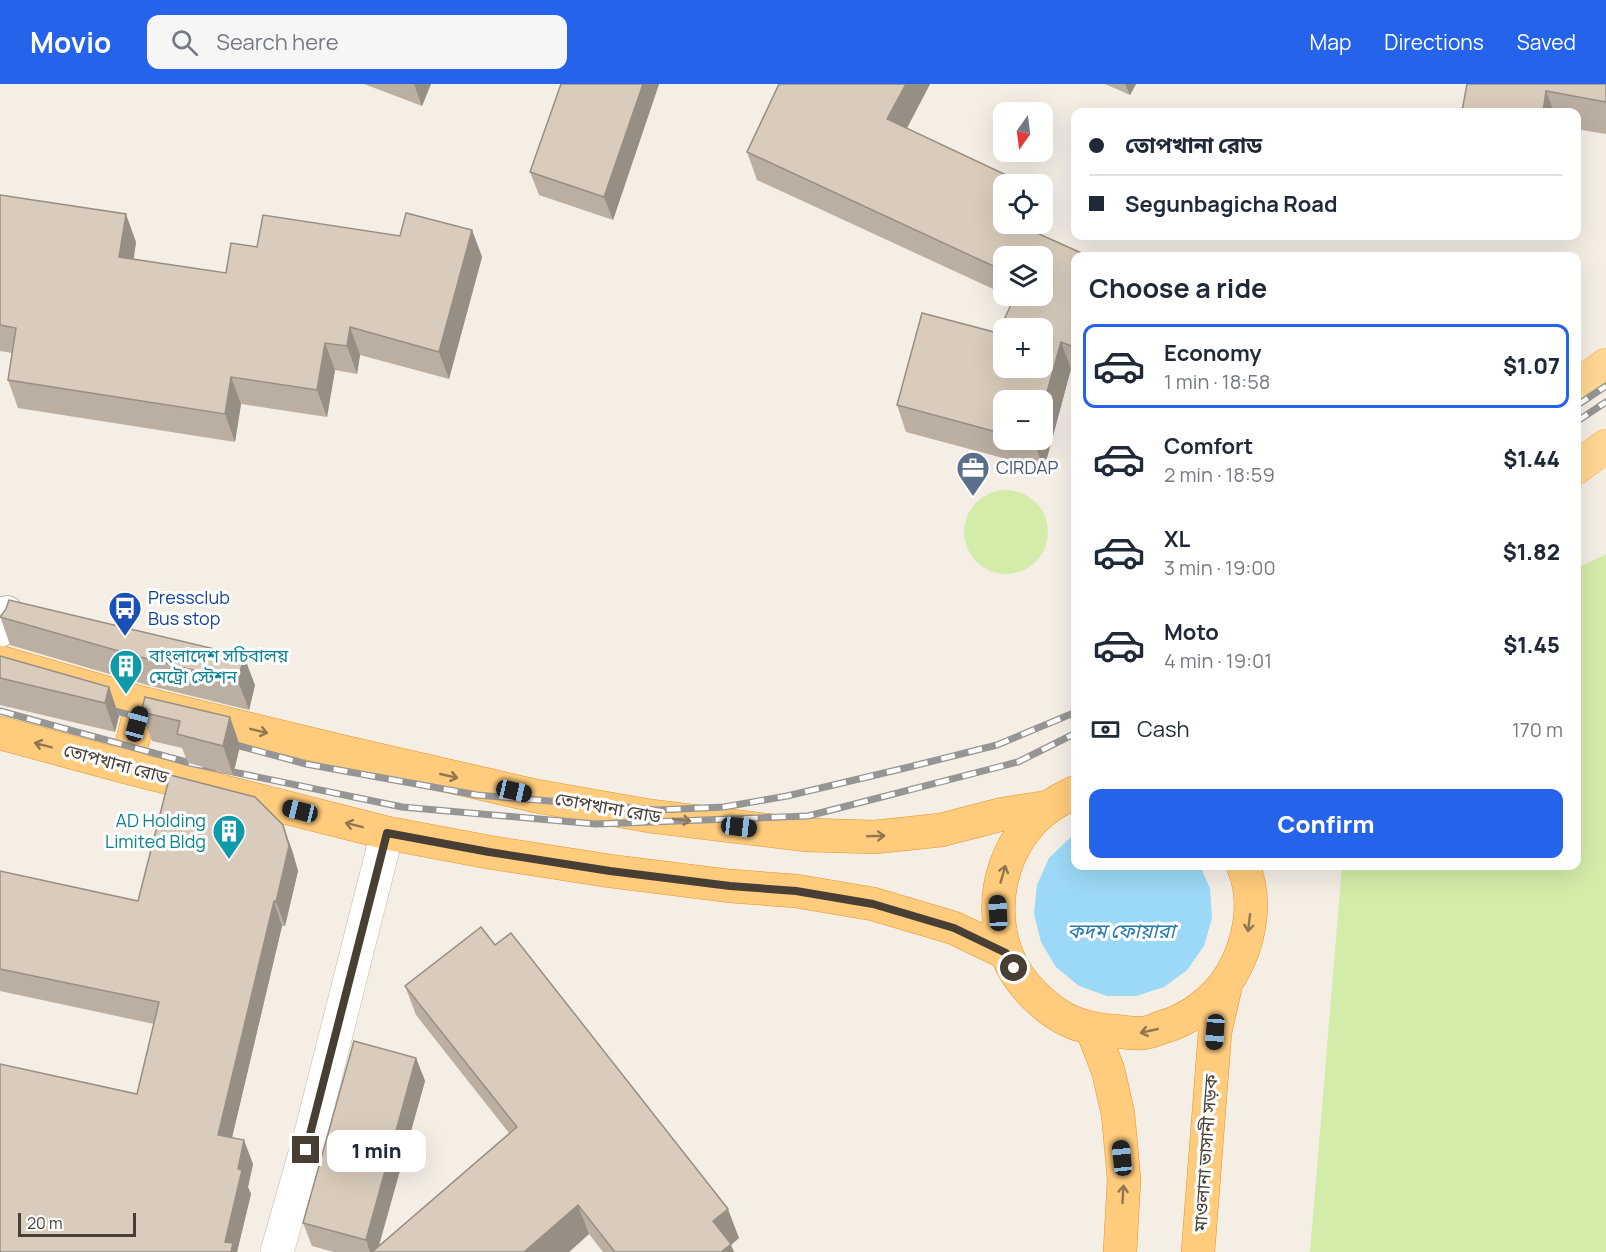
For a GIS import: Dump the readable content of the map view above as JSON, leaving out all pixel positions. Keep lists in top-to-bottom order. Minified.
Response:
{"streets":{"highway":["তোপখানা রোড","মাওলানা ভাসানী সড়ক"]},"water":["কদম ফোয়ারা"],"places":{"office":["CIRDAP"],"bus stop":["Pressclub Bus stop"],"building":["বাংলাদেশ সচিবালয় মেট্রো স্টেশন","AD Holding Limited Bldg"]},"scale_bar":"20 m","north":"bottom","page":{"header":"Movio","search":"Search here","nav":["Map","Directions","Saved"],"map_buttons":["+","−"],"banner":["তোপখানা রোড","Segunbagicha Road"],"heading":"Choose a ride","list":[{"name":"Economy","note":"1 min · 18:58","value":"$1.07"},{"name":"Comfort","note":"2 min · 18:59","value":"$1.44"},{"name":"XL","note":"3 min · 19:00","value":"$1.82"},{"name":"Moto","note":"4 min · 19:01","value":"$1.45"}],"pay":["Cash","170 m"],"buttons":"Confirm","bubble":"1 min","scale":"20 m"}}
